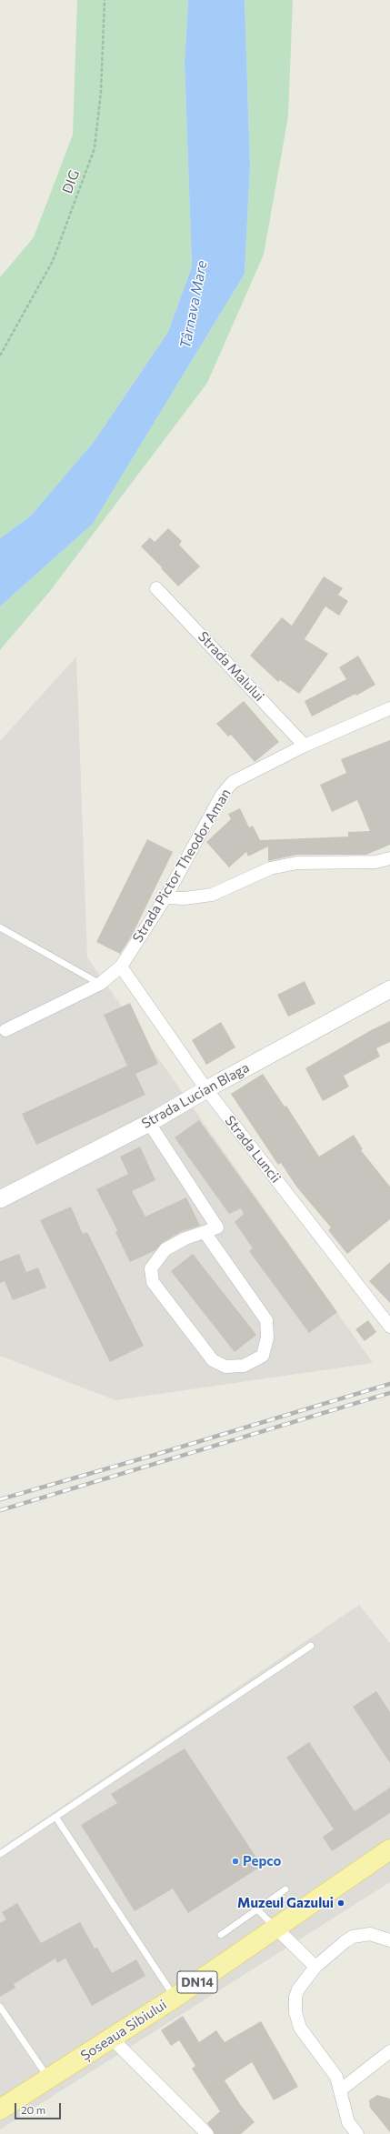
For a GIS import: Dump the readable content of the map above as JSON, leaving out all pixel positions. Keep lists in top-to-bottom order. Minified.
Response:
{"streets":{"main road":["DN14","Șoseaua Sibiului"],"street":["Strada Malului","Strada Pictor Theodor Aman","Strada Lucian Blaga","Strada Luncii"],"path":["DIG"]},"crossings":[["Strada Malului","Strada Pictor Theodor Aman"],["Strada Pictor Theodor Aman","Strada Luncii"],["Strada Lucian Blaga","Strada Luncii"]],"water":["Târnava Mare"],"places":["Pepco","Muzeul Gazului"],"scale_bar":"20 m"}
